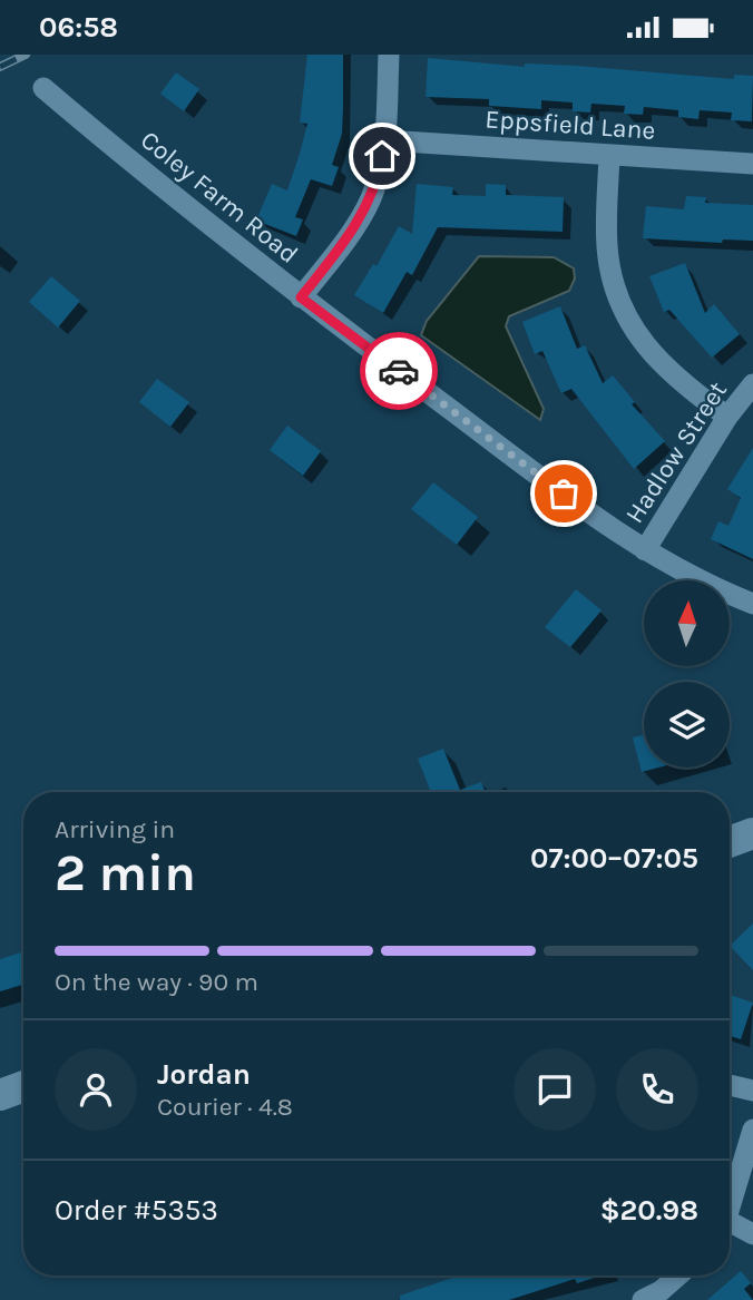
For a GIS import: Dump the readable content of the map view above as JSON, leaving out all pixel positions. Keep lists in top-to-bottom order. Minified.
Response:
{"streets":{"street":["Eppsfield Lane","Coley Farm Road","Hadlow Street"]},"crossings":[["Coley Farm Road","Hadlow Street"]],"north":"top","page":{"status":"06:58","heading":["2 min","Arriving in","07:00–07:05"],"panel":["Jordan","Courier · 4.8","Order #5353","$20.98"],"bar":"On the way · 90 m"}}
